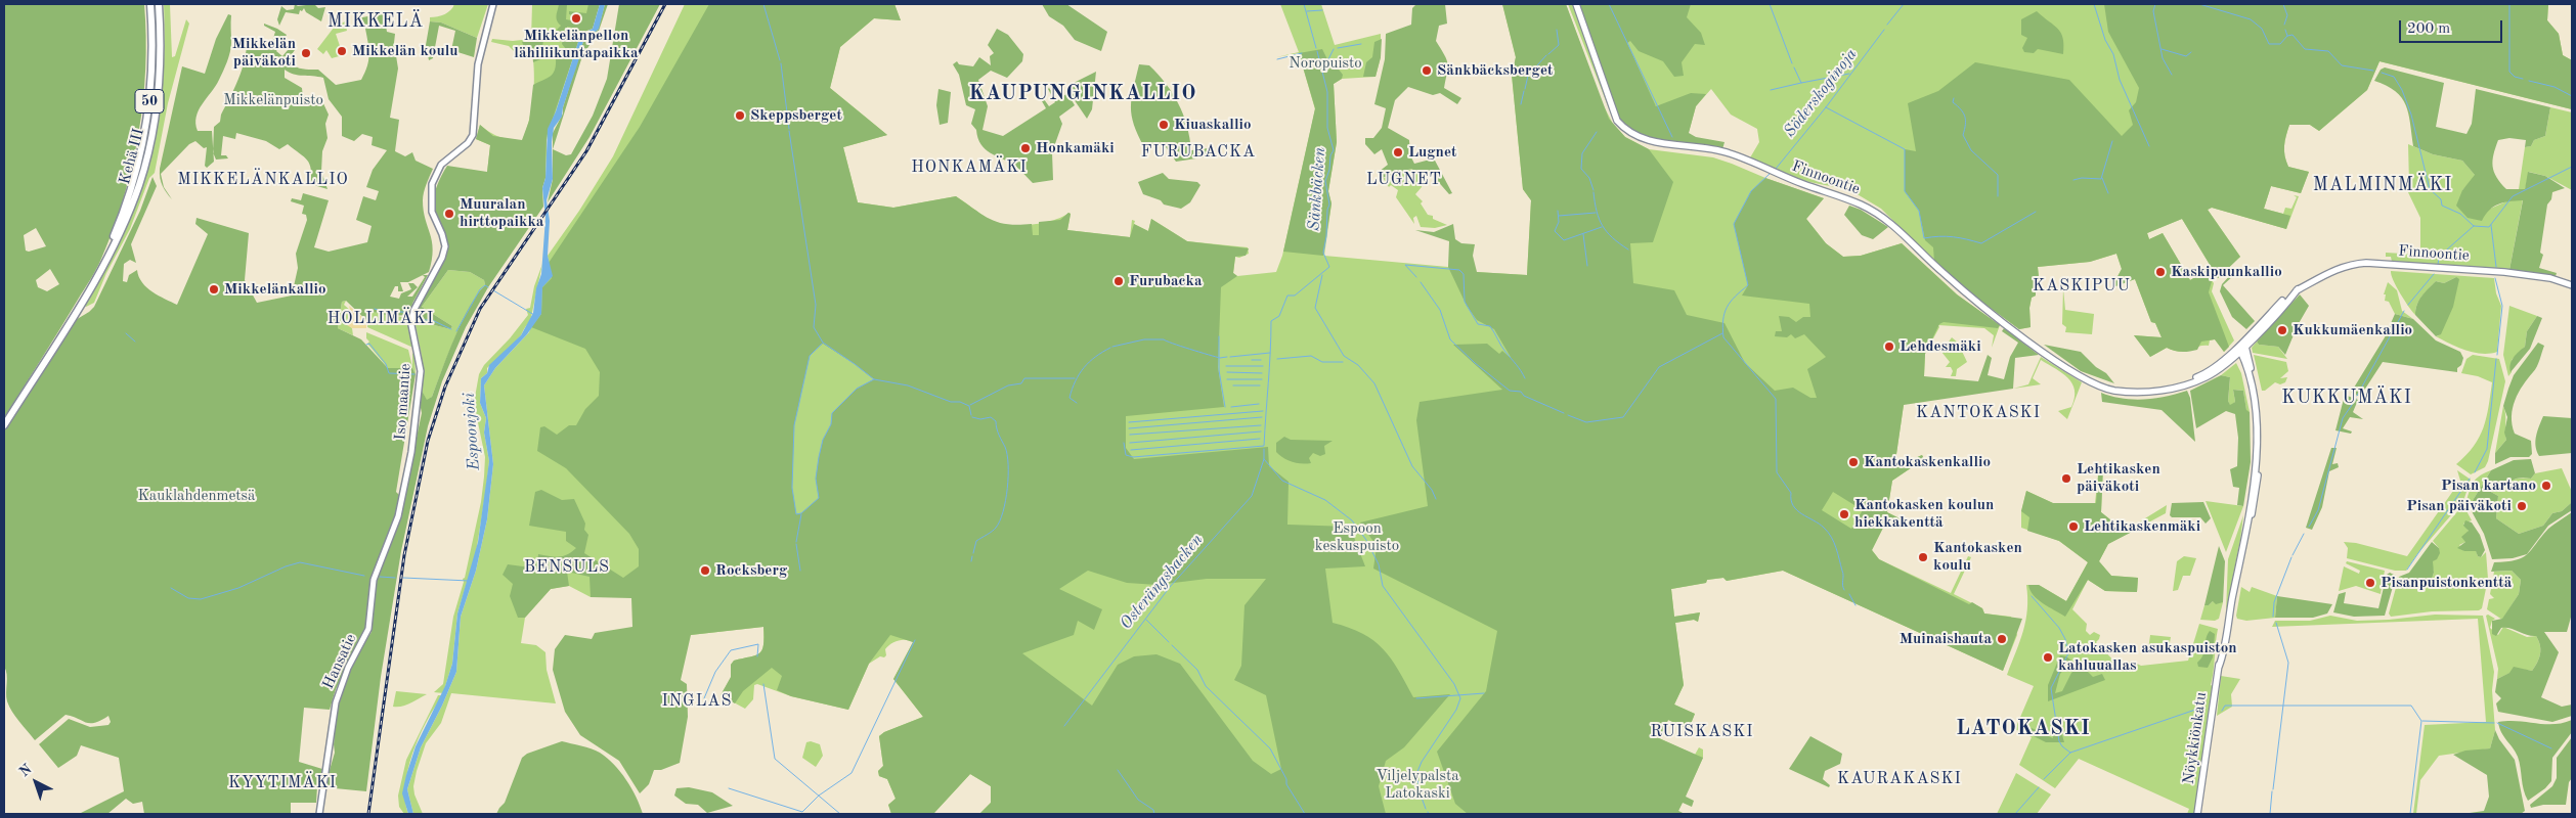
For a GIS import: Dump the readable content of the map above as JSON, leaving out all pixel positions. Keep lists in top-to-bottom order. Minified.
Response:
{"streets":{"highway":["50","Kehä III"],"main road":["Finnoontie","Iso maantie","Hansatie","Nöykkiönkatu"]},"crossings":[["Finnoontie","Nöykkiönkatu"],["Iso maantie","Hansatie"]],"districts":["MIKKELÄ","KAUPUNGINKALLIO","FURUBACKA","HONKAMÄKI","MIKKELÄNKALLIO","LUGNET","MALMINMÄKI","KASKIPUU","HOLLIMÄKI","KUKKUMÄKI","KANTOKASKI","BENSULS","INGLAS","LATOKASKI","RUISKASKI","KAURAKASKI","KYYTIMÄKI"],"water":["Söderskoginoja","Sänkbäcken","Espoonjoki","Osterängsbacken"],"parks":["Noropuisto","Mikkelänpuisto","Kauklahdenmetsä","Espoon keskuspuisto","Viljelypalsta Latokaski"],"places":["Mikkelänpellon lähiliikuntapaikka","Mikkelän koulu","Mikkelän päiväkoti","Sänkbäcksberget","Skeppsberget","Kiuaskallio","Honkamäki","Lugnet","Muuralan hirttopaikka","Kaskipuunkallio","Furubacka","Mikkelänkallio","Kukkumäenkallio","Lehdesmäki","Kantokaskenkallio","Lehtikasken päiväkoti","Pisan kartano","Pisan päiväkoti","Kantokasken koulun hiekkakenttä","Lehtikaskenmäki","Kantokasken koulu","Rocksberg","Pisanpuistonkenttä","Muinaishauta","Latokasken asukaspuiston kahluuallas"],"scale_bar":"200 m","north":"top left"}
